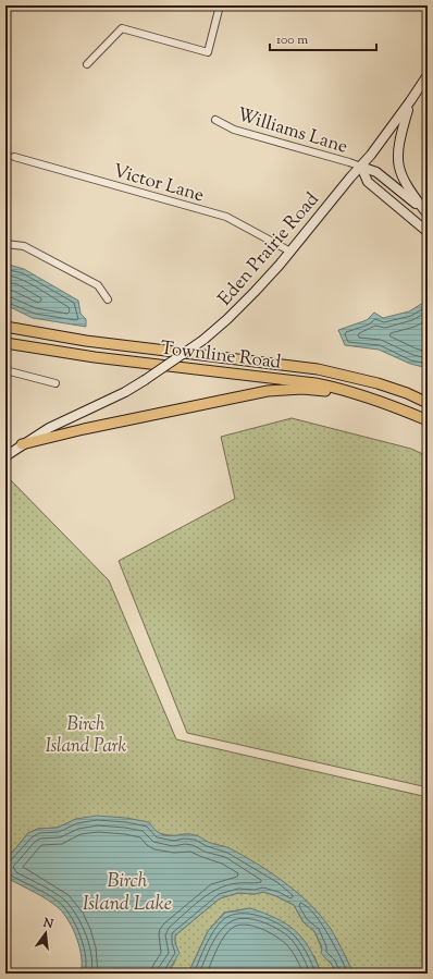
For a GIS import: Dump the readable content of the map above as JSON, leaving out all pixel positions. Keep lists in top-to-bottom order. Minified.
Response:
{"streets":{"main road":["Eden Prairie Road","Townline Road"],"street":["Williams Lane","Victor Lane"]},"crossings":[["Williams Lane","Eden Prairie Road"],["Victor Lane","Eden Prairie Road"]],"water":["Birch Island Lake"],"parks":["Birch Island Park"],"scale_bar":"100 m","north":"top"}
